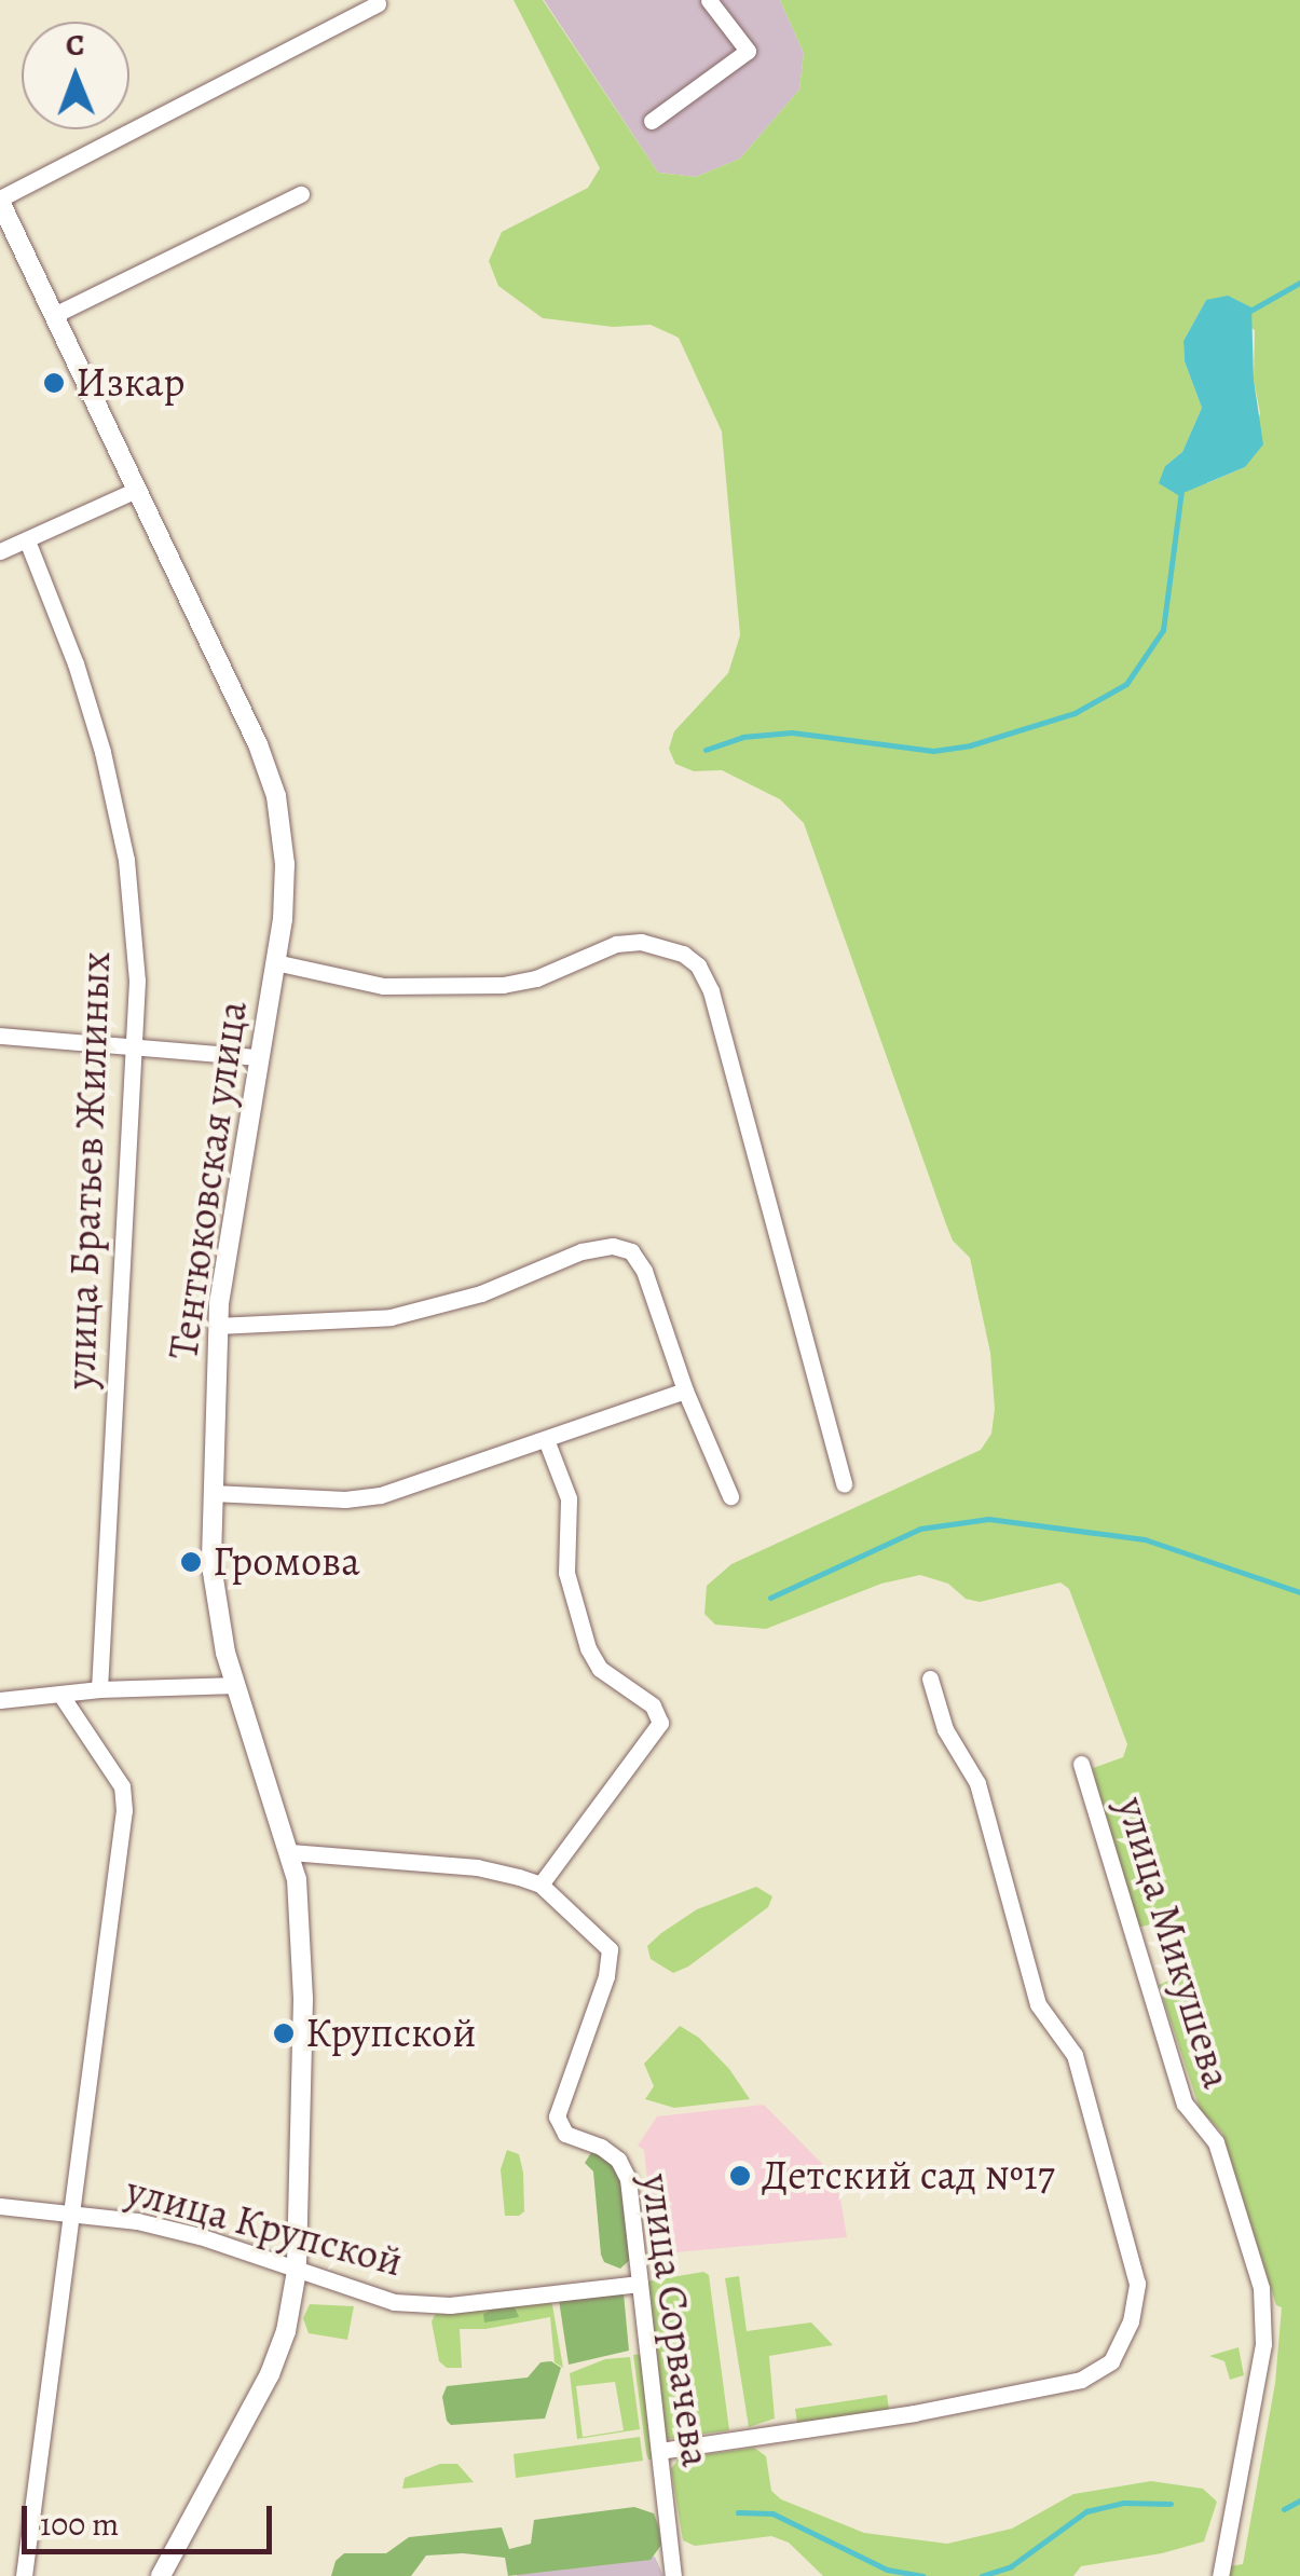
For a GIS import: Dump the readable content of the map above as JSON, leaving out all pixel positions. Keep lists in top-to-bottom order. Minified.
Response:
{"streets":{"street":["улица Братьев Жилиных","Тентюковская улица","улица Микушева","улица Крупской","улица Сорвачева"]},"crossings":[["Тентюковская улица","улица Крупской"],["Тентюковская улица","улица Сорвачева"],["улица Крупской","улица Сорвачева"]],"places":["Изкар","Громова","Крупской","Детский сад №17"],"scale_bar":"100 m","north":"top"}
